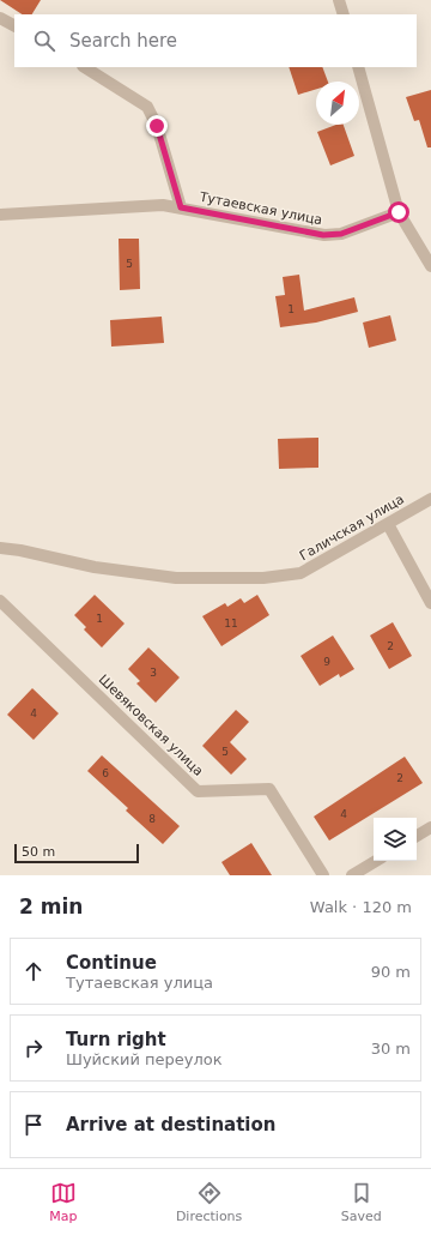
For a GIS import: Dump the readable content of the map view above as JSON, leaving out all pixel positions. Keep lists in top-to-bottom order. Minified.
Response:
{"streets":{"street":["Тутаевская улица","Галичская улица","Шевяковская улица"]},"house_numbers":["5","1","1","11","2","9","3","4","5","6","2","4","8"],"scale_bar":"50 m","north":"top right","page":{"search":"Search here","scale":"50 m","heading":["2 min","Walk · 120 m"],"list":[["Continue","Тутаевская улица","90 m"],["Turn right","Шуйский переулок","30 m"],"Arrive at destination"],"nav":["Map","Directions","Saved"]}}
